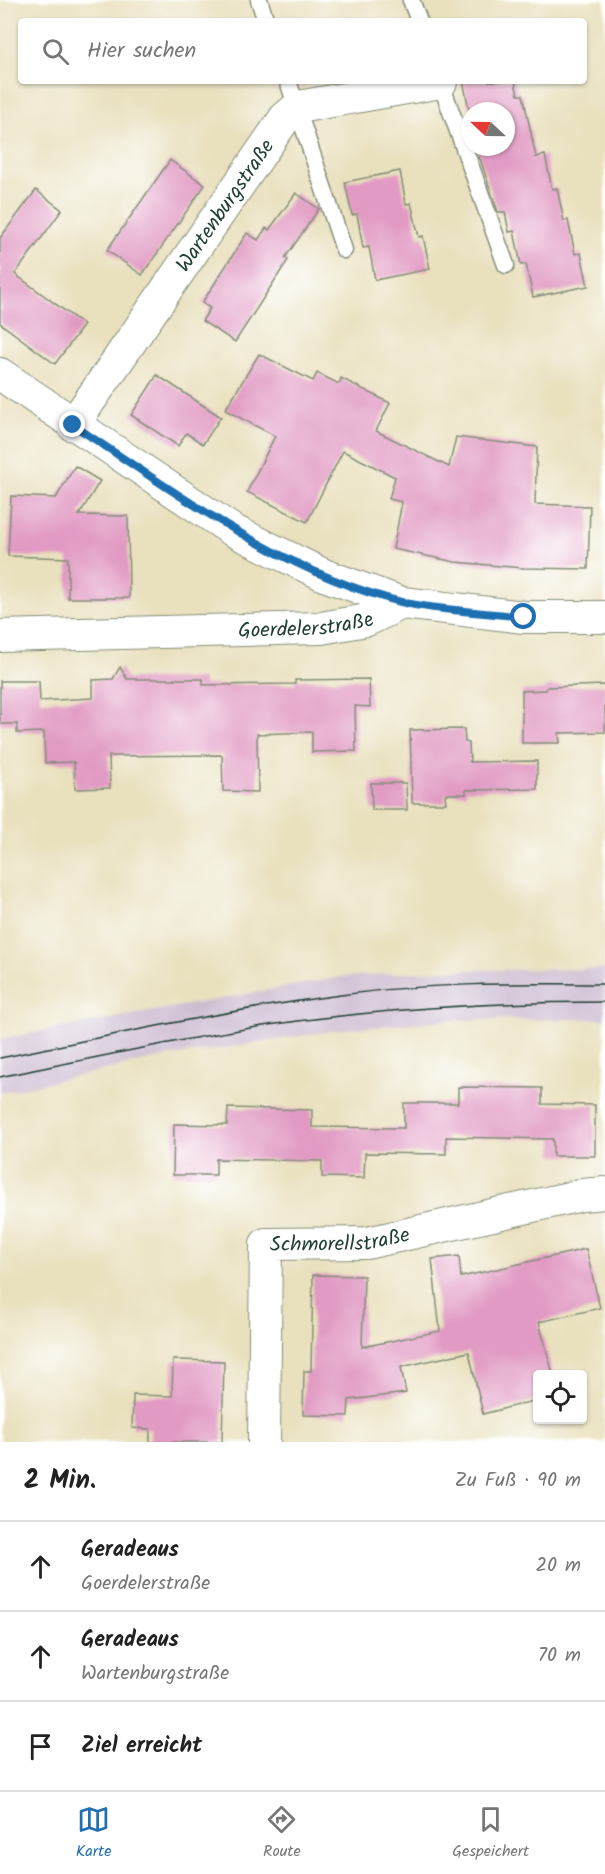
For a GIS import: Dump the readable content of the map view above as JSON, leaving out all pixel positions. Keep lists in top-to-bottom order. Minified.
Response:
{"streets":{"street":["Wartenburgstraße","Goerdelerstraße","Schmorellstraße"]},"north":"left","page":{"search":"Hier suchen","heading":["2 Min.","Zu Fuß · 90 m"],"list":[["Geradeaus","Goerdelerstraße","20 m"],["Geradeaus","Wartenburgstraße","70 m"],"Ziel erreicht"],"nav":["Karte","Route","Gespeichert"]}}
